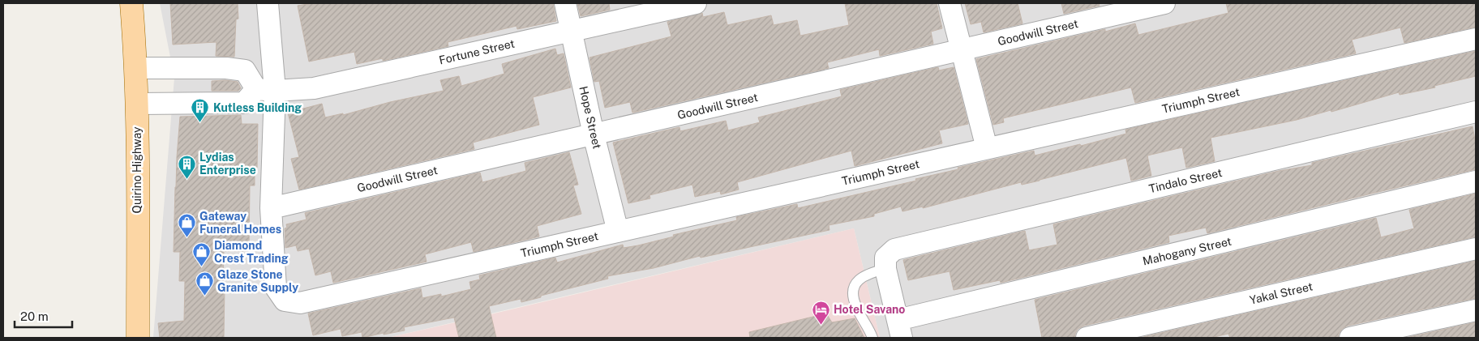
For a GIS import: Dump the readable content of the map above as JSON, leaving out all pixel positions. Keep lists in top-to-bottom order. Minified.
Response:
{"streets":{"main road":["Quirino Highway"],"street":["Goodwill Street","Fortune Street","Triumph Street","Hope Street","Tindalo Street","Mahogany Street","Yakal Street"]},"crossings":[["Goodwill Street","Triumph Street"],["Goodwill Street","Hope Street"],["Fortune Street","Hope Street"],["Triumph Street","Hope Street"]],"places":{"building":["Kutless Building","Lydias Enterprise"],"shop":["Gateway Funeral Homes","Diamond Crest Trading","Glaze Stone Granite Supply"],"hotel":["Hotel Savano"]},"scale_bar":"20 m"}
